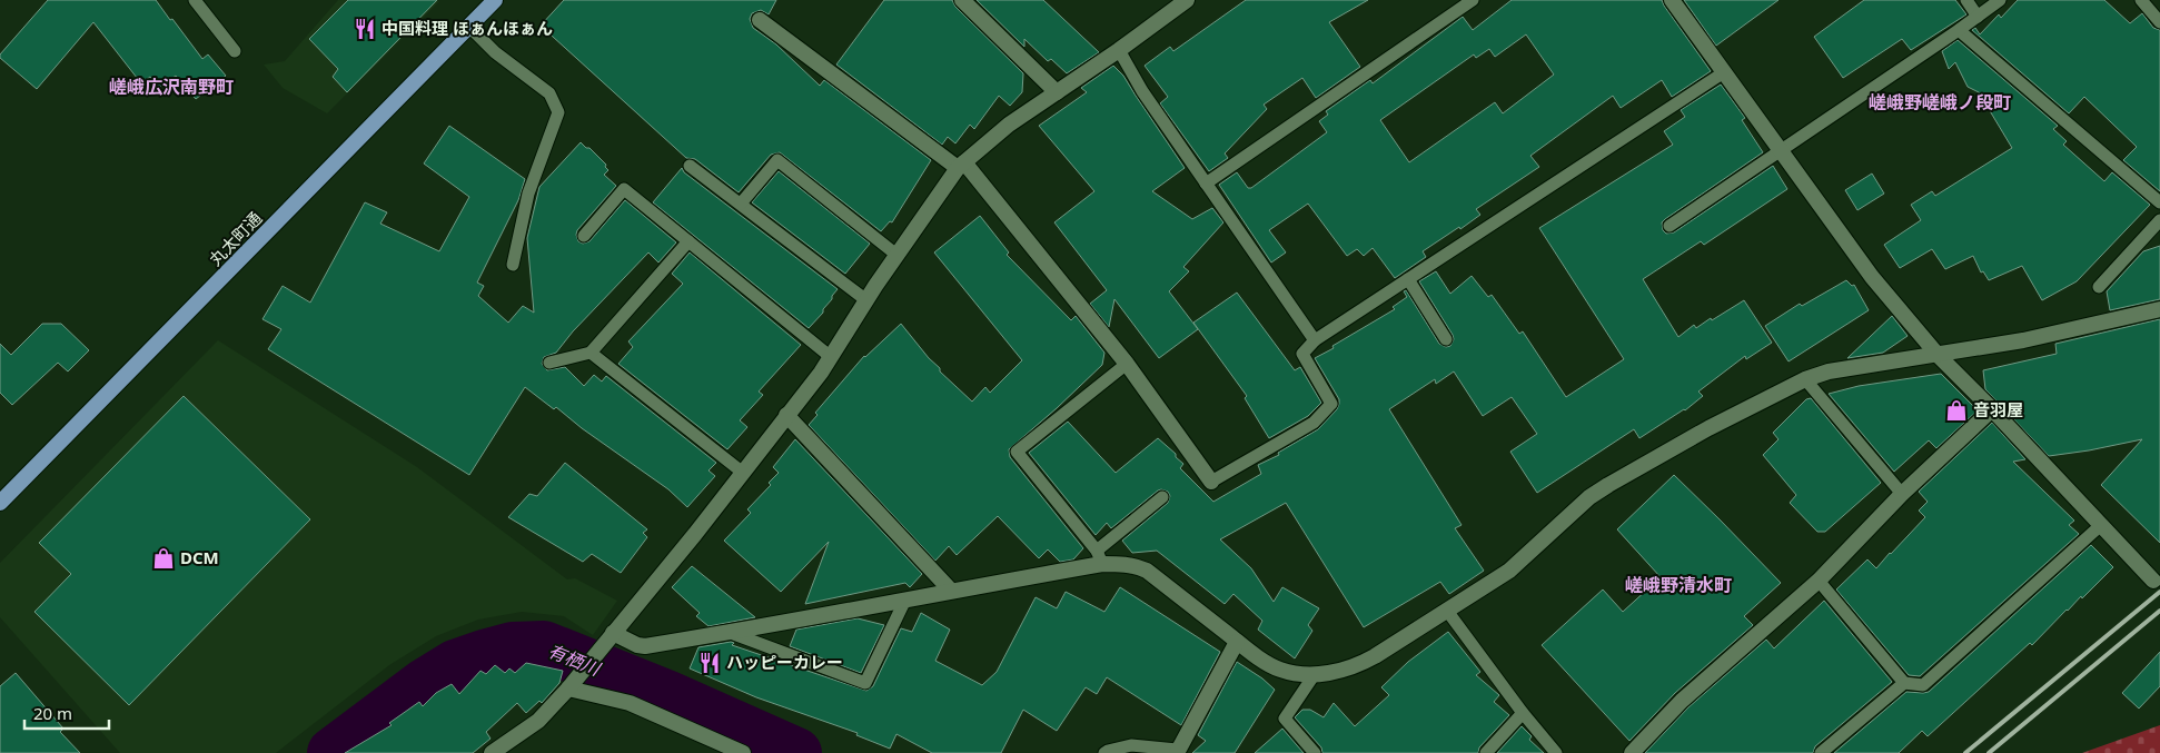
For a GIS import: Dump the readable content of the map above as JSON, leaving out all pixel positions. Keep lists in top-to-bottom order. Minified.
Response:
{"streets":{"main road":["丸太町通"]},"districts":["嵯峨広沢南野町","嵯峨野嵯峨ノ段町","嵯峨野清水町"],"water":["有栖川"],"places":{"restaurant":["中国料理 ほぁんほぁん","ハッピーカレー"],"shop":["音羽屋","DCM"]},"scale_bar":"20 m"}
